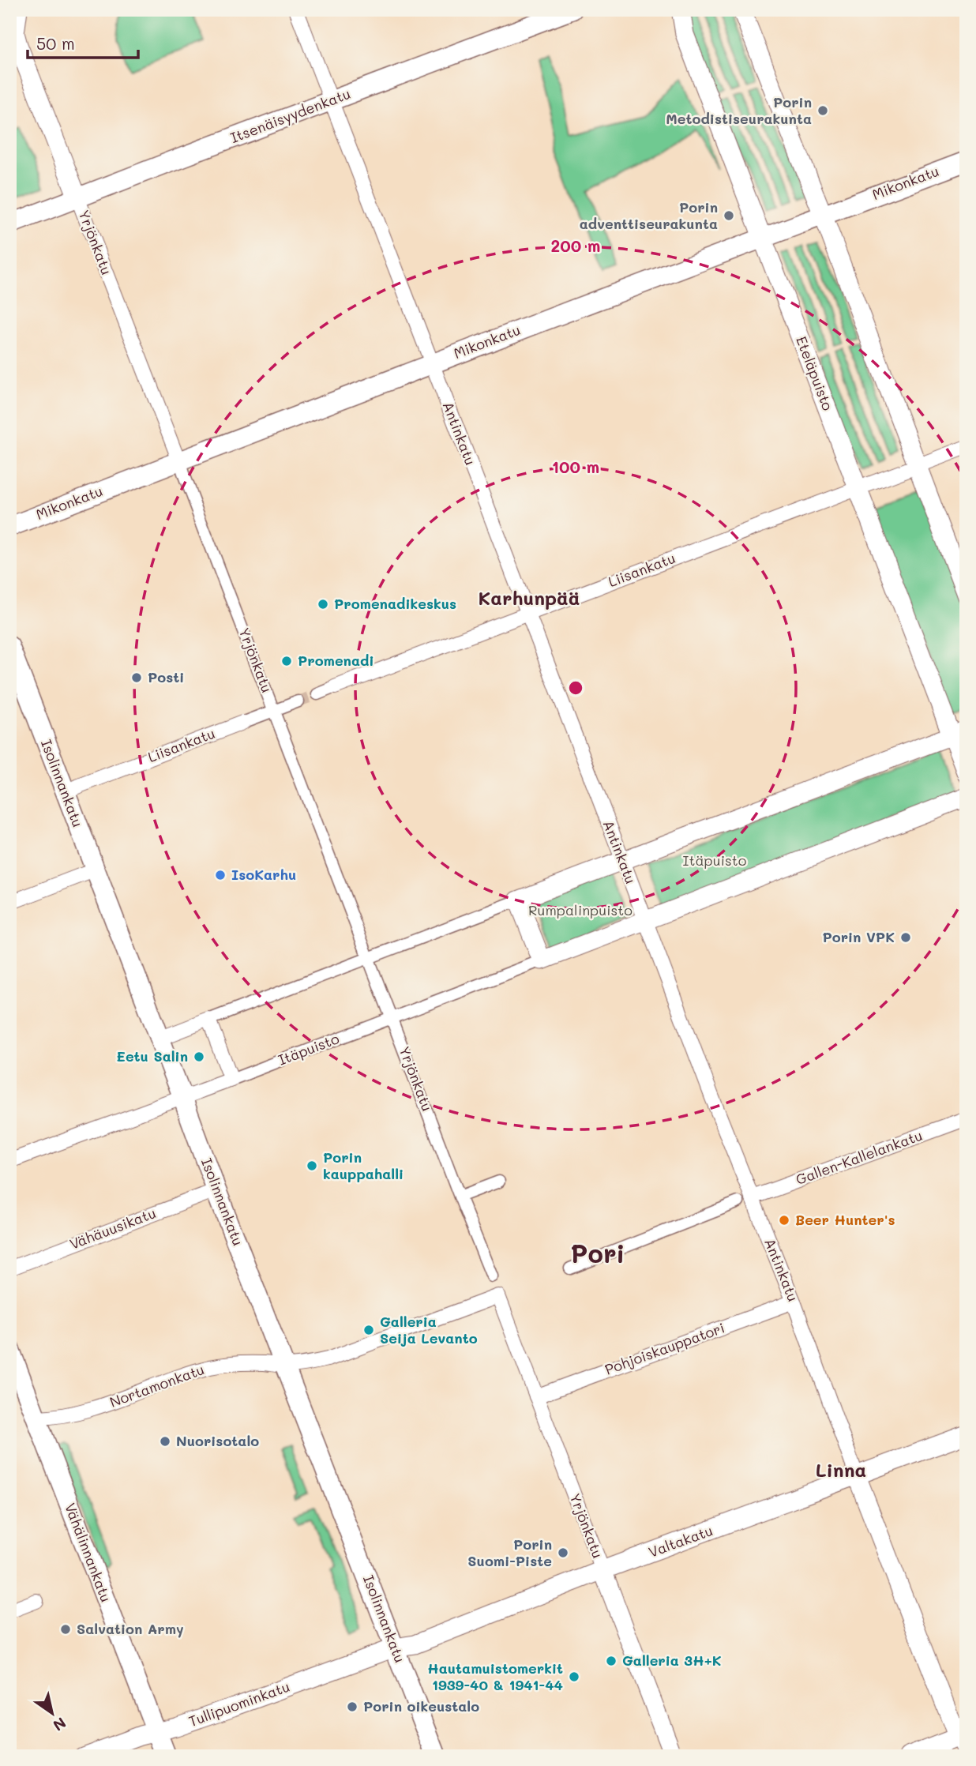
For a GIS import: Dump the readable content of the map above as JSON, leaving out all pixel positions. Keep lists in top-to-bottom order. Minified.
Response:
{"streets":{"main road":["Itsenäisyydenkatu","Mikonkatu","Isolinnankatu","Vähälinnankatu"],"street":["Yrjönkatu","Eteläpuisto","Antinkatu","Liisankatu","Itäpuisto","Gallen-Kallelankatu","Vähäuusikatu","Pohjoiskauppatori","Nortamonkatu","Valtakatu","Tullipuominkatu"]},"crossings":[["Itsenäisyydenkatu","Yrjönkatu"],["Itsenäisyydenkatu","Antinkatu"],["Mikonkatu","Yrjönkatu"],["Mikonkatu","Eteläpuisto"],["Mikonkatu","Antinkatu"],["Yrjönkatu","Liisankatu"],["Yrjönkatu","Itäpuisto"],["Yrjönkatu","Pohjoiskauppatori"],["Yrjönkatu","Nortamonkatu"],["Yrjönkatu","Valtakatu"],["Eteläpuisto","Liisankatu"],["Antinkatu","Liisankatu"],["Antinkatu","Itäpuisto"],["Antinkatu","Gallen-Kallelankatu"],["Antinkatu","Pohjoiskauppatori"],["Antinkatu","Valtakatu"],["Liisankatu","Isolinnankatu"],["Isolinnankatu","Itäpuisto"],["Isolinnankatu","Vähäuusikatu"],["Isolinnankatu","Nortamonkatu"],["Isolinnankatu","Valtakatu"],["Isolinnankatu","Tullipuominkatu"],["Nortamonkatu","Vähälinnankatu"],["Valtakatu","Tullipuominkatu"],["Vähälinnankatu","Tullipuominkatu"]],"districts":["Karhunpää","Pori","Linna"],"parks":["Itäpuisto","Rumpalinpuisto"],"places":["Porin Metodistiseurakunta","Porin adventtiseurakunta","Promenadikeskus","Promenadi","Posti","IsoKarhu","Porin VPK","Eetu Salin","Porin kauppahalli","Beer Hunter's","Galleria Seija Levanto","Nuorisotalo","Porin Suomi-Piste","Salvation Army","Galleria 3H+K","Hautamuistomerkit 1939-40 & 1941-44","Porin oikeustalo"],"scale_bar":"50 m","north":"bottom right","rings":["200 m","100 m"]}
